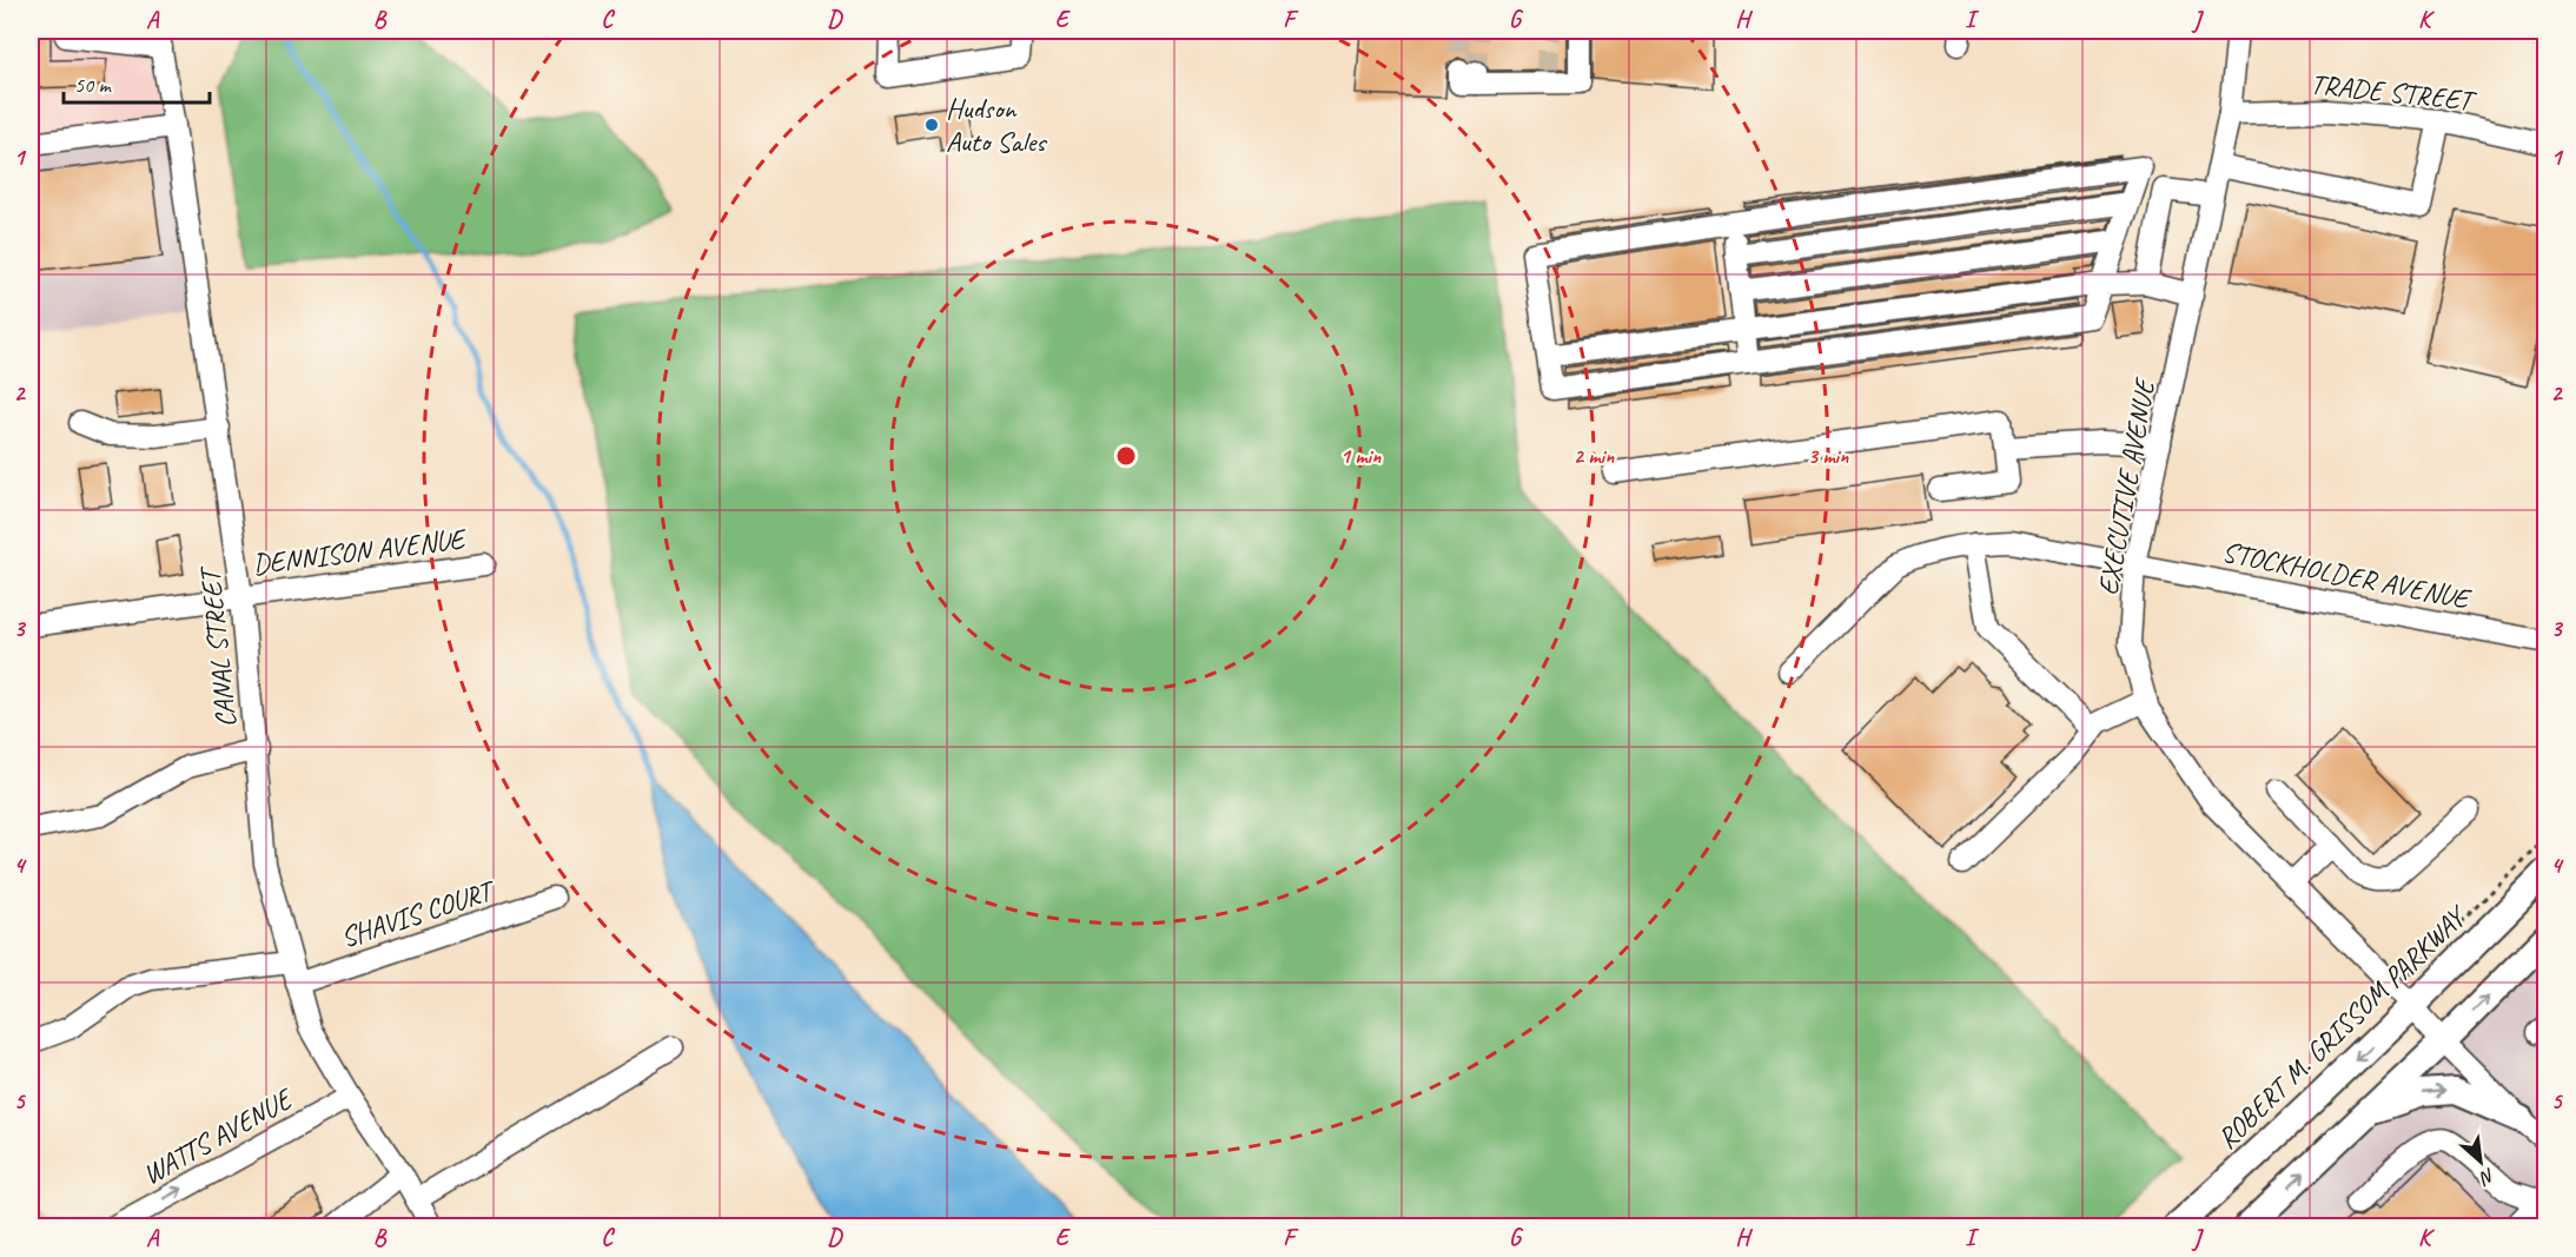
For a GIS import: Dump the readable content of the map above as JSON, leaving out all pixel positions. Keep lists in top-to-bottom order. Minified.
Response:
{"streets":{"main road":["ROBERT M. GRISSOM PARKWAY"],"street":["TRADE STREET","EXECUTIVE AVENUE","DENNISON AVENUE","STOCKHOLDER AVENUE","CANAL STREET","SHAVIS COURT","WATTS AVENUE"]},"crossings":[["TRADE STREET","EXECUTIVE AVENUE"],["EXECUTIVE AVENUE","STOCKHOLDER AVENUE"],["EXECUTIVE AVENUE","ROBERT M. GRISSOM PARKWAY"],["DENNISON AVENUE","CANAL STREET"],["CANAL STREET","SHAVIS COURT"],["CANAL STREET","WATTS AVENUE"]],"one_way":["WATTS AVENUE"],"places":["Hudson Auto Sales"],"scale_bar":"50 m","north":"bottom right","grid":{"columns":["A","B","C","D","E","F","G","H","I","J","K"],"rows":["1","2","3","4","5"]},"rings":["1 min","2 min","3 min"]}
